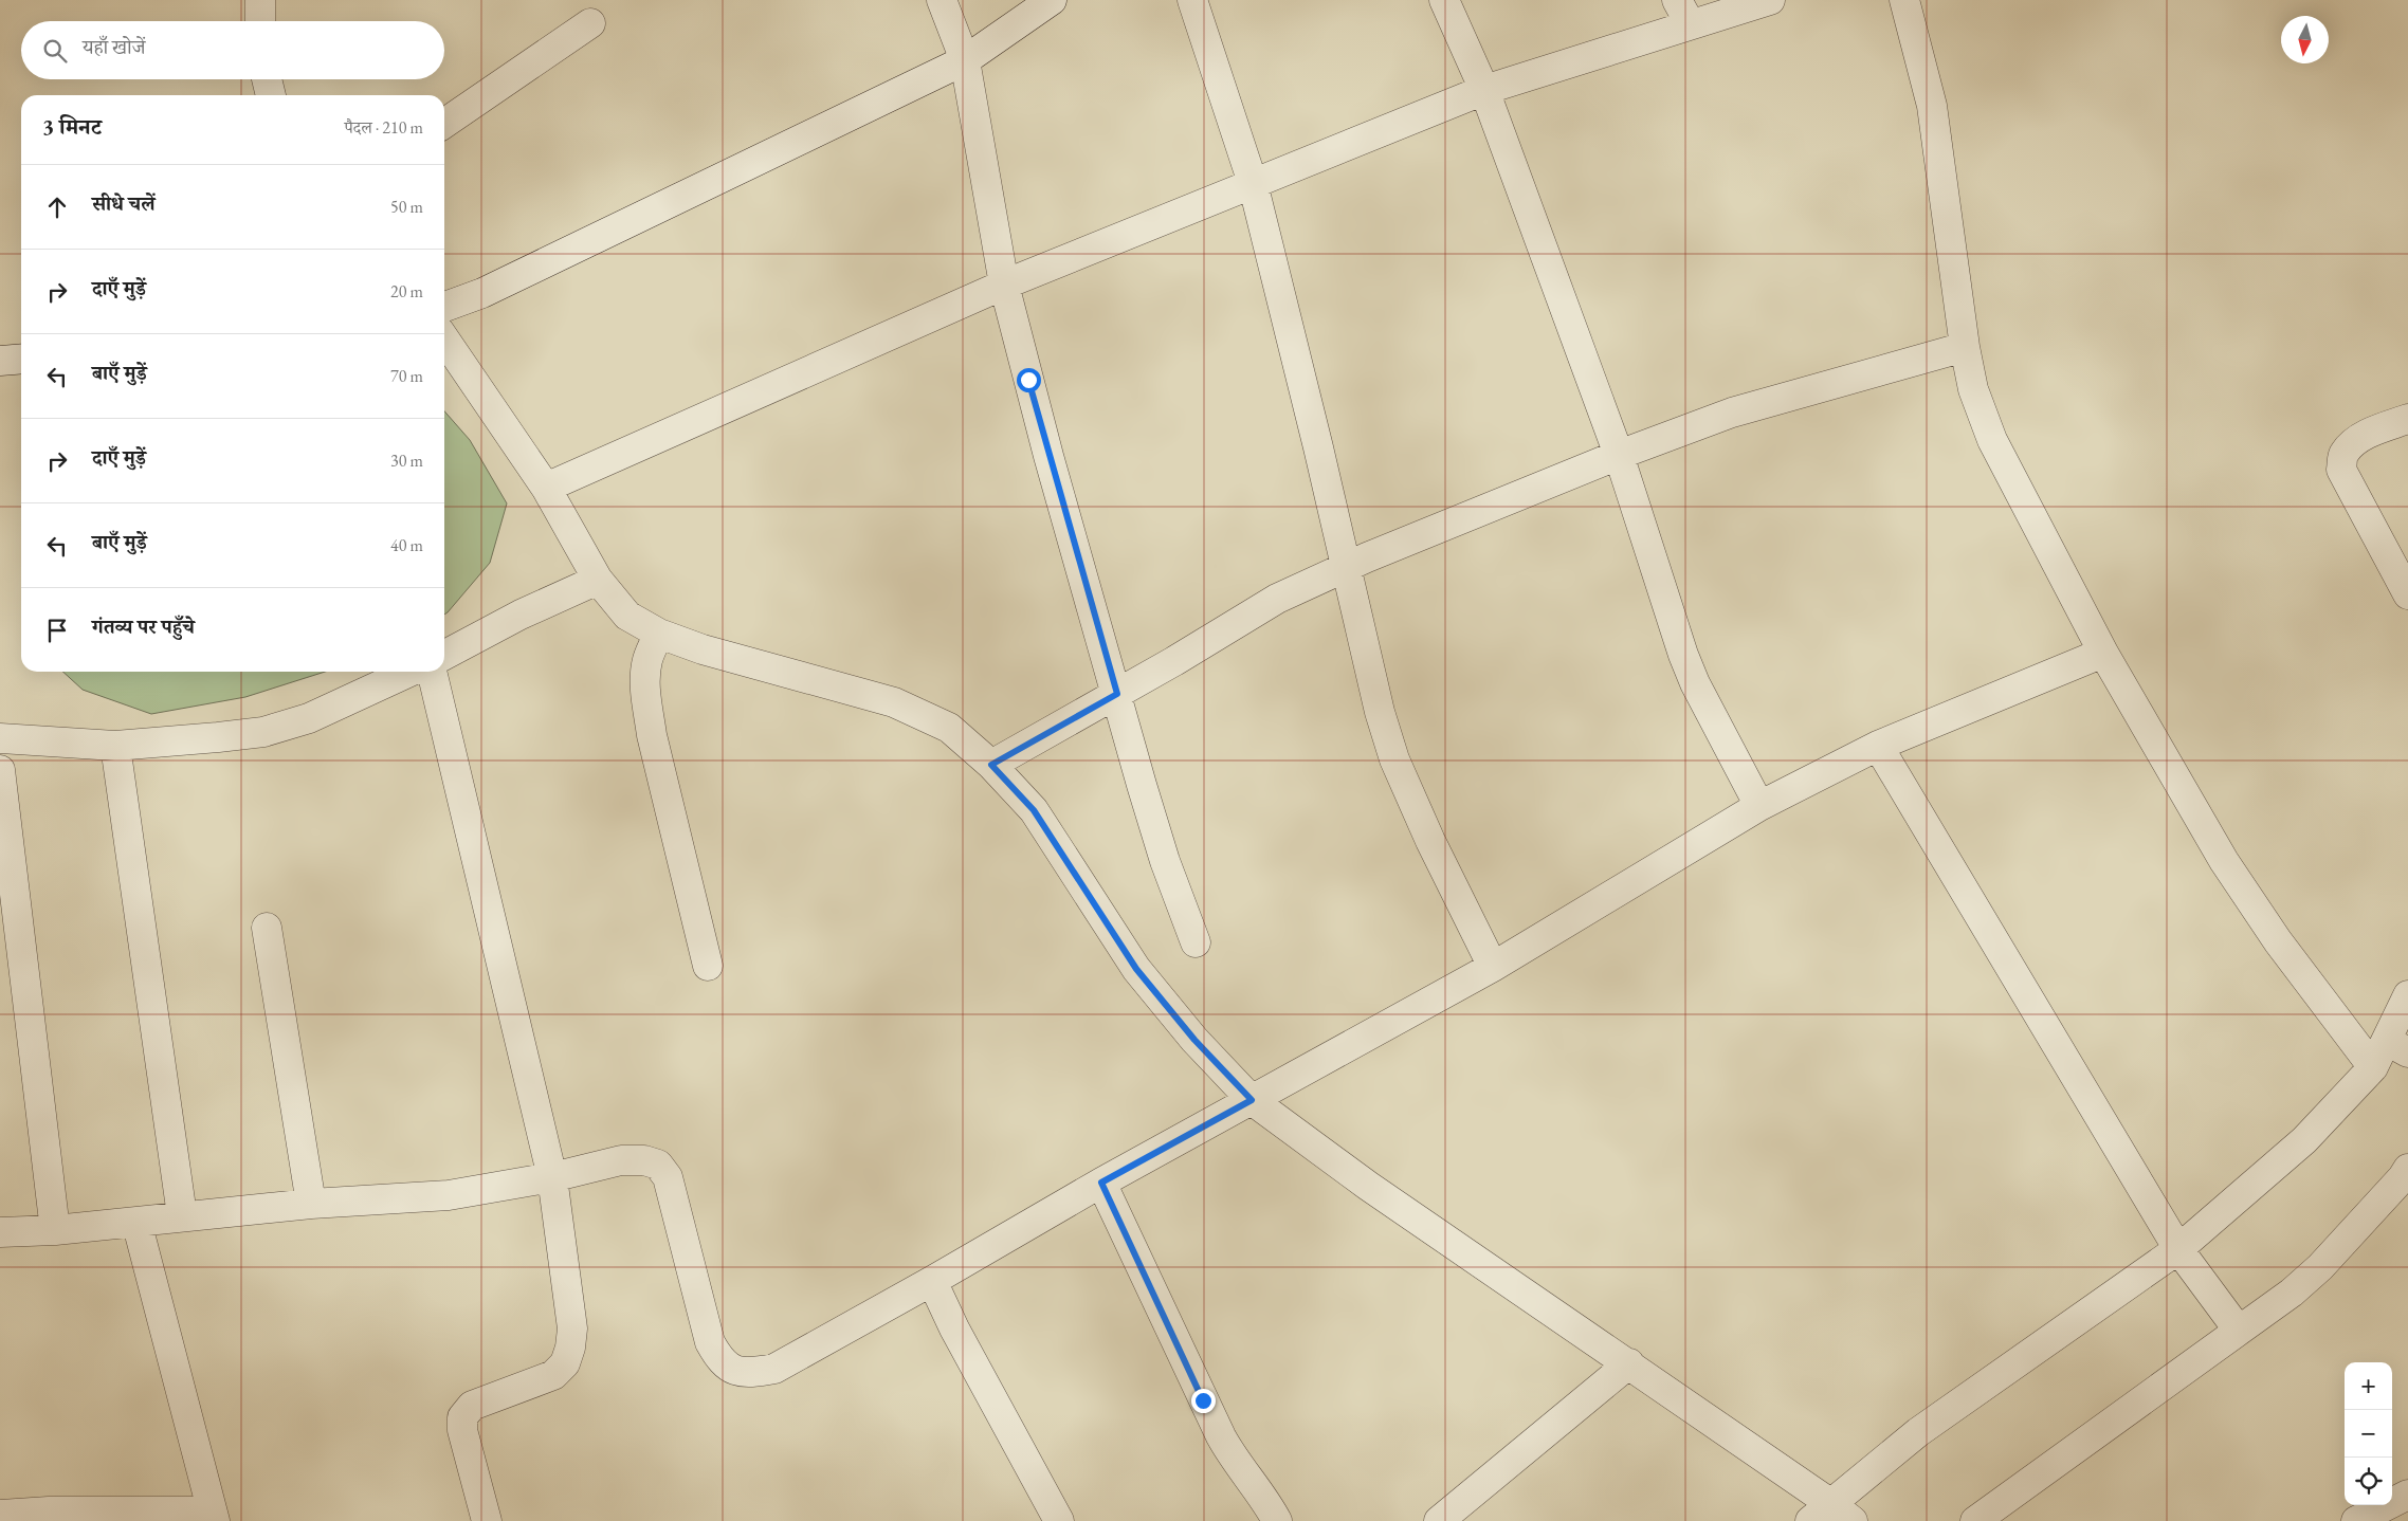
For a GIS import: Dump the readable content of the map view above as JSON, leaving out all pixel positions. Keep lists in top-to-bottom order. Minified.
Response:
{"north":"bottom","page":{"search":"यहाँ खोजें","heading":["3 मिनट","पैदल · 210 m"],"list":[["सीधे चलें","50 m"],["दाएँ मुड़ें","20 m"],["बाएँ मुड़ें","70 m"],["दाएँ मुड़ें","30 m"],["बाएँ मुड़ें","40 m"],"गंतव्य पर पहुँचे"],"map_buttons":["+","−"]}}
